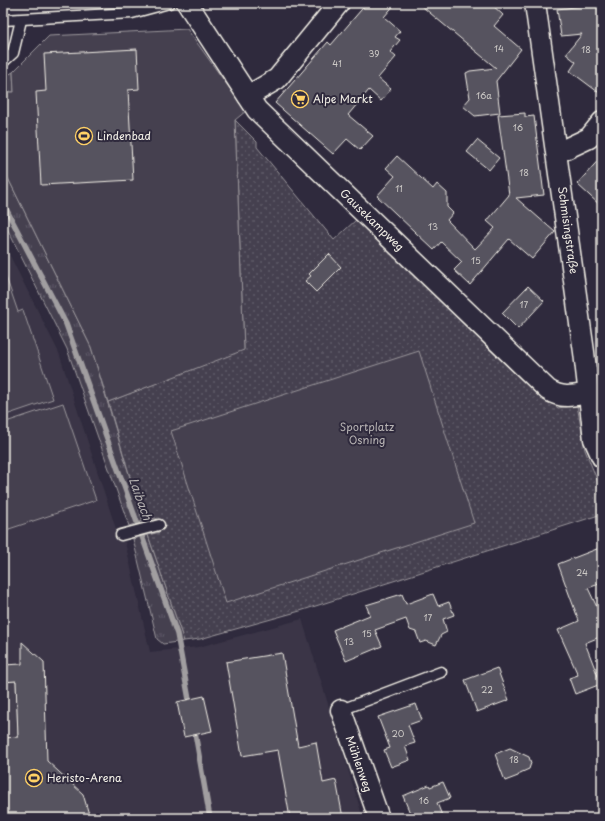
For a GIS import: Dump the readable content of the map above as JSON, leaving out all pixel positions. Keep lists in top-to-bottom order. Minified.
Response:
{"streets":{"street":["Gausekampweg","Schmisingstraße","Mühlenweg"]},"crossings":[["Gausekampweg","Schmisingstraße"]],"water":["Laibach"],"parks":["Sportplatz Osning"],"places":{"supermarket":["Alpe Markt"],"sports":["Lindenbad","Heristo-Arena"]},"house_numbers":["14","18","39","41","16a","16","18","11","13","15","17","24","17","15","13","22","20","18","16"]}
